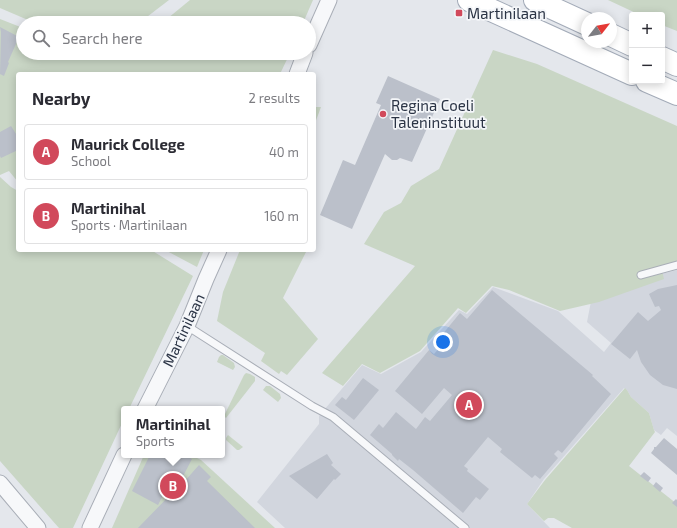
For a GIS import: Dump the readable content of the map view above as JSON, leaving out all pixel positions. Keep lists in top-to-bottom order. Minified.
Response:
{"streets":{"street":["Martinilaan"]},"places":{"transit":["Martinilaan"],"other":["Regina Coeli Taleninstituut"]},"north":"top right","page":{"map_buttons":["+","−"],"search":"Search here","heading":["Nearby","2 results"],"list":[{"mark":"A","name":"Maurick College","note":"School","value":"40 m"},{"mark":"B","name":"Martinihal","note":"Sports · Martinilaan","value":"160 m"}],"pins":["A","B"],"popup":["Martinihal","Sports"]}}
